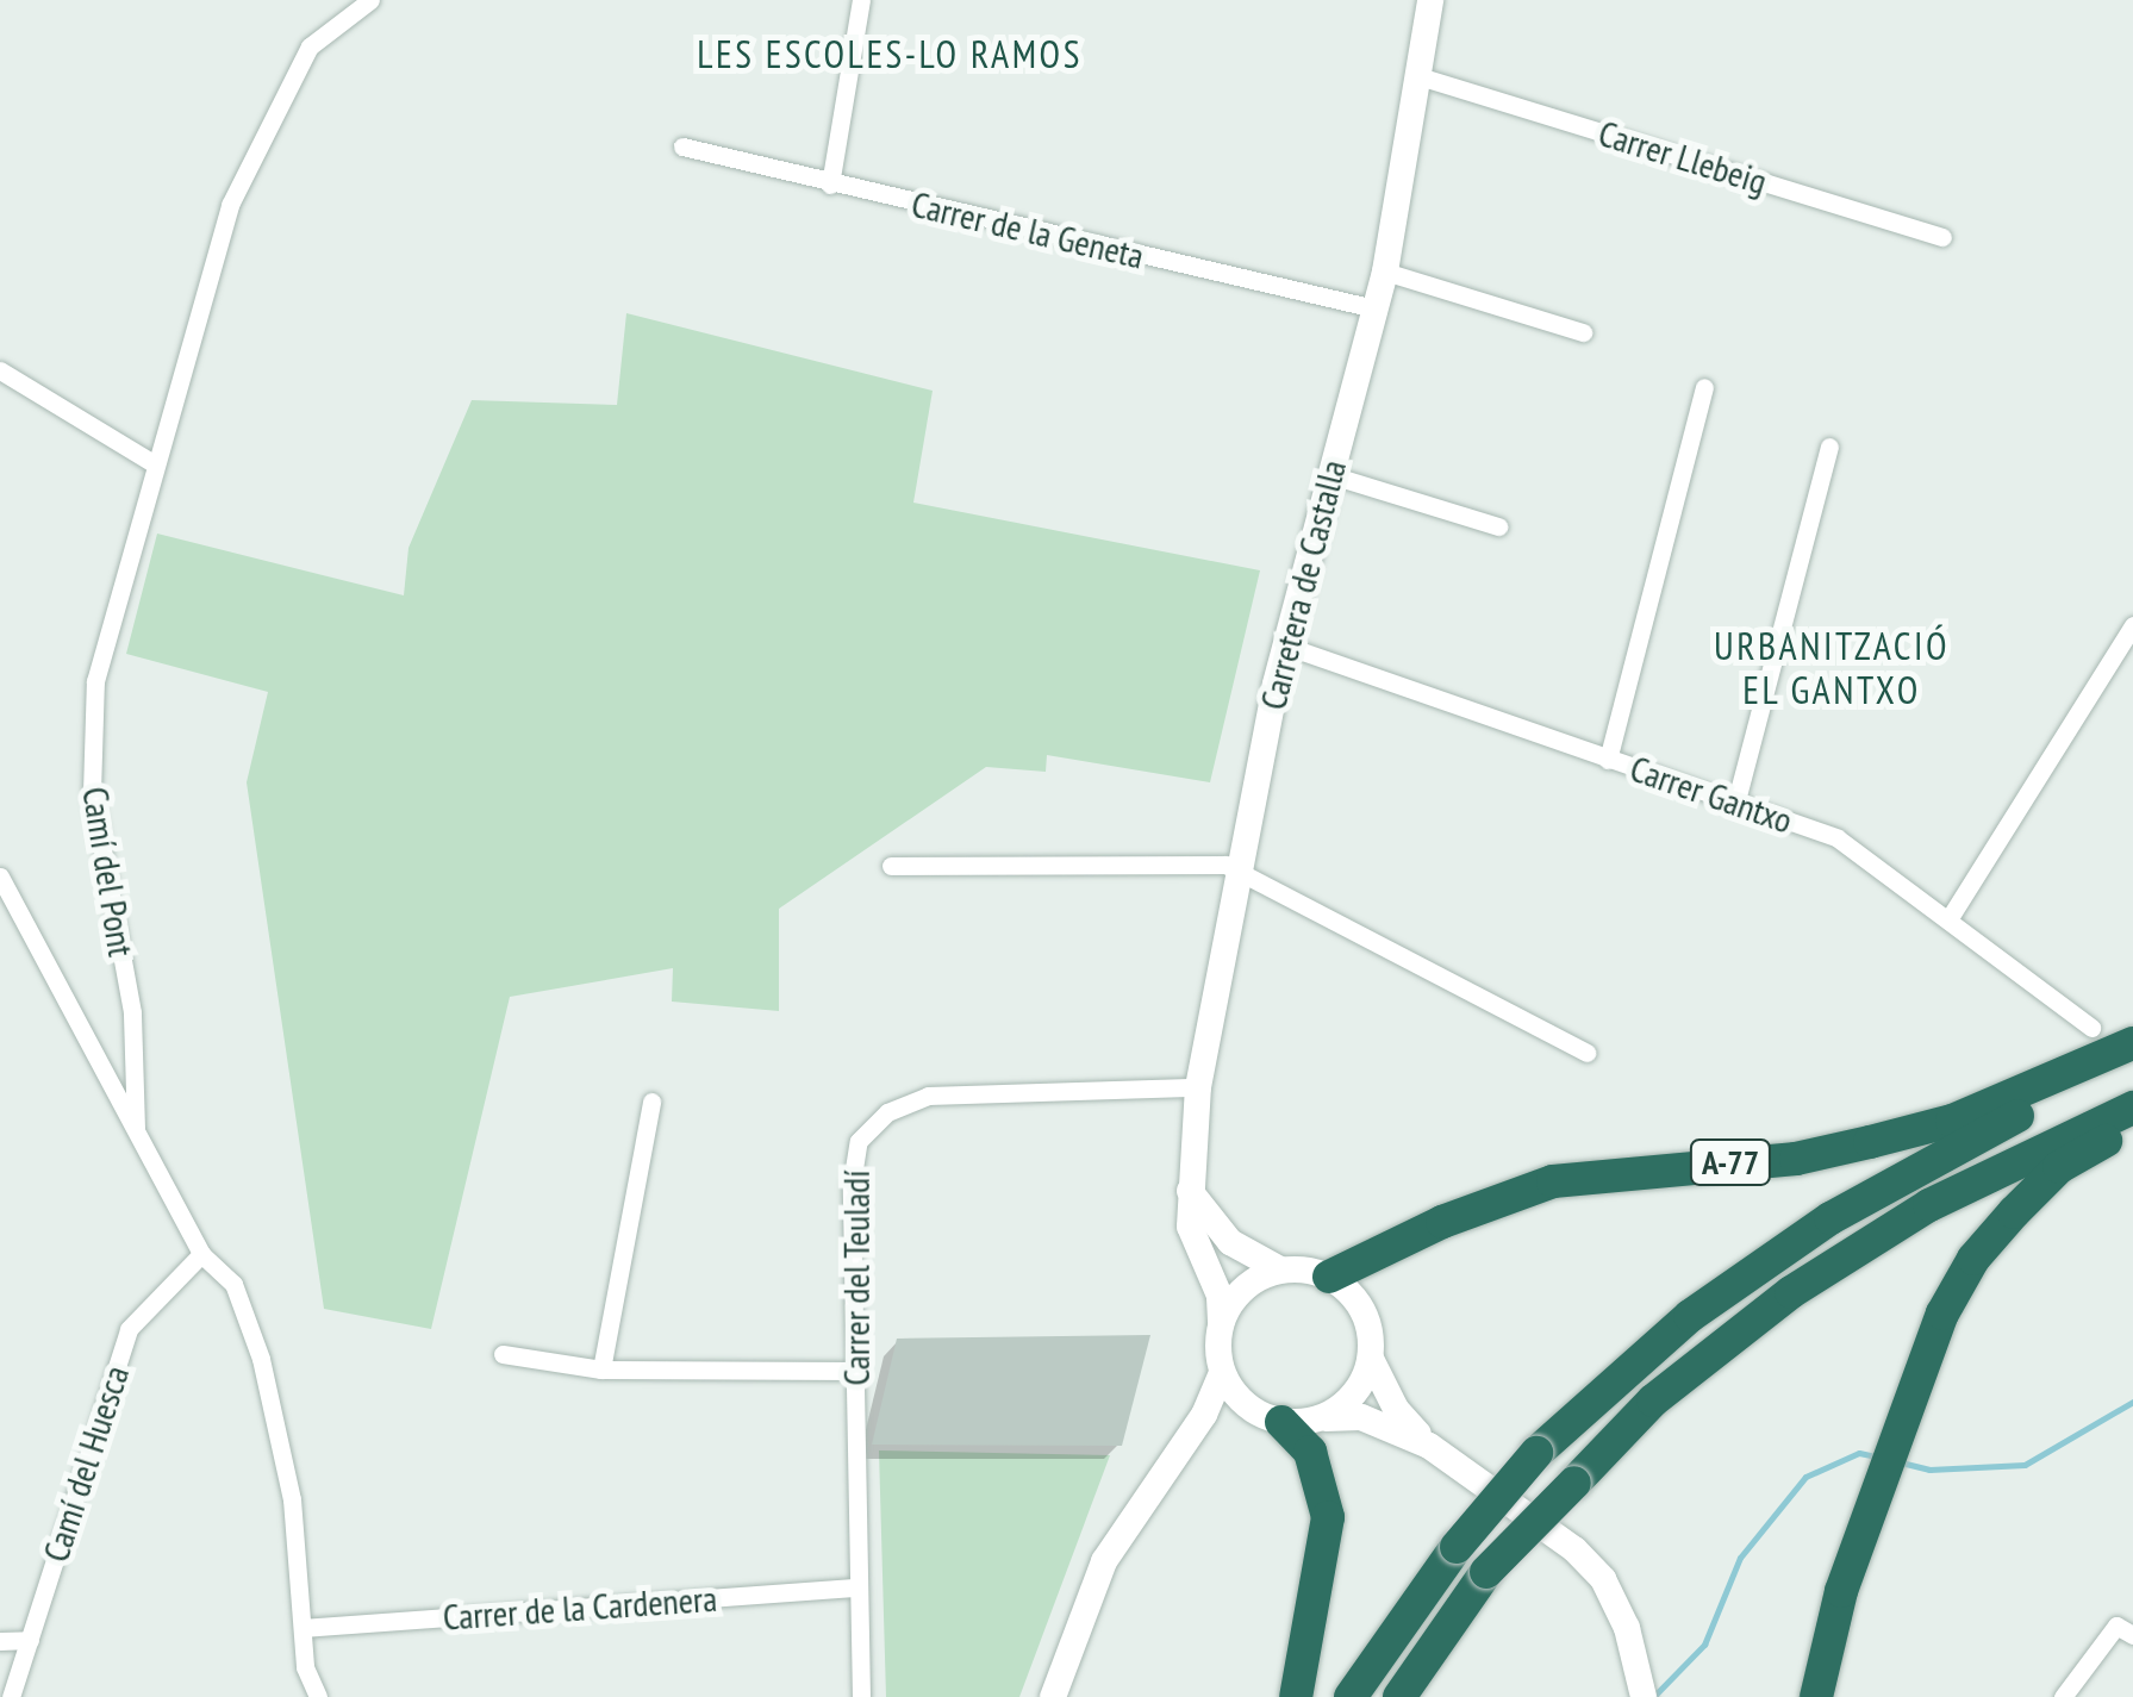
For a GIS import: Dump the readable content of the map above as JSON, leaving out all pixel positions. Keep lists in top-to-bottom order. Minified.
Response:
{"streets":{"highway":["A-77"],"main road":["Carretera de Castalla"],"street":["Carrer Llebeig","Carrer de la Geneta","Carrer Gantxo","Camí del Pont","Carrer del Teuladí","Camí del Huesca","Carrer de la Cardenera"]},"crossings":[["Carrer Llebeig","Carretera de Castalla"],["Carrer de la Geneta","Carretera de Castalla"],["Carretera de Castalla","Carrer Gantxo"],["Carretera de Castalla","A-77"],["Carretera de Castalla","Carrer del Teuladí"],["Camí del Pont","Camí del Huesca"],["Camí del Pont","Carrer de la Cardenera"],["Carrer del Teuladí","Carrer de la Cardenera"]],"districts":["LES ESCOLES-LO RAMOS","URBANITZACIÓ EL GANTXO"]}
